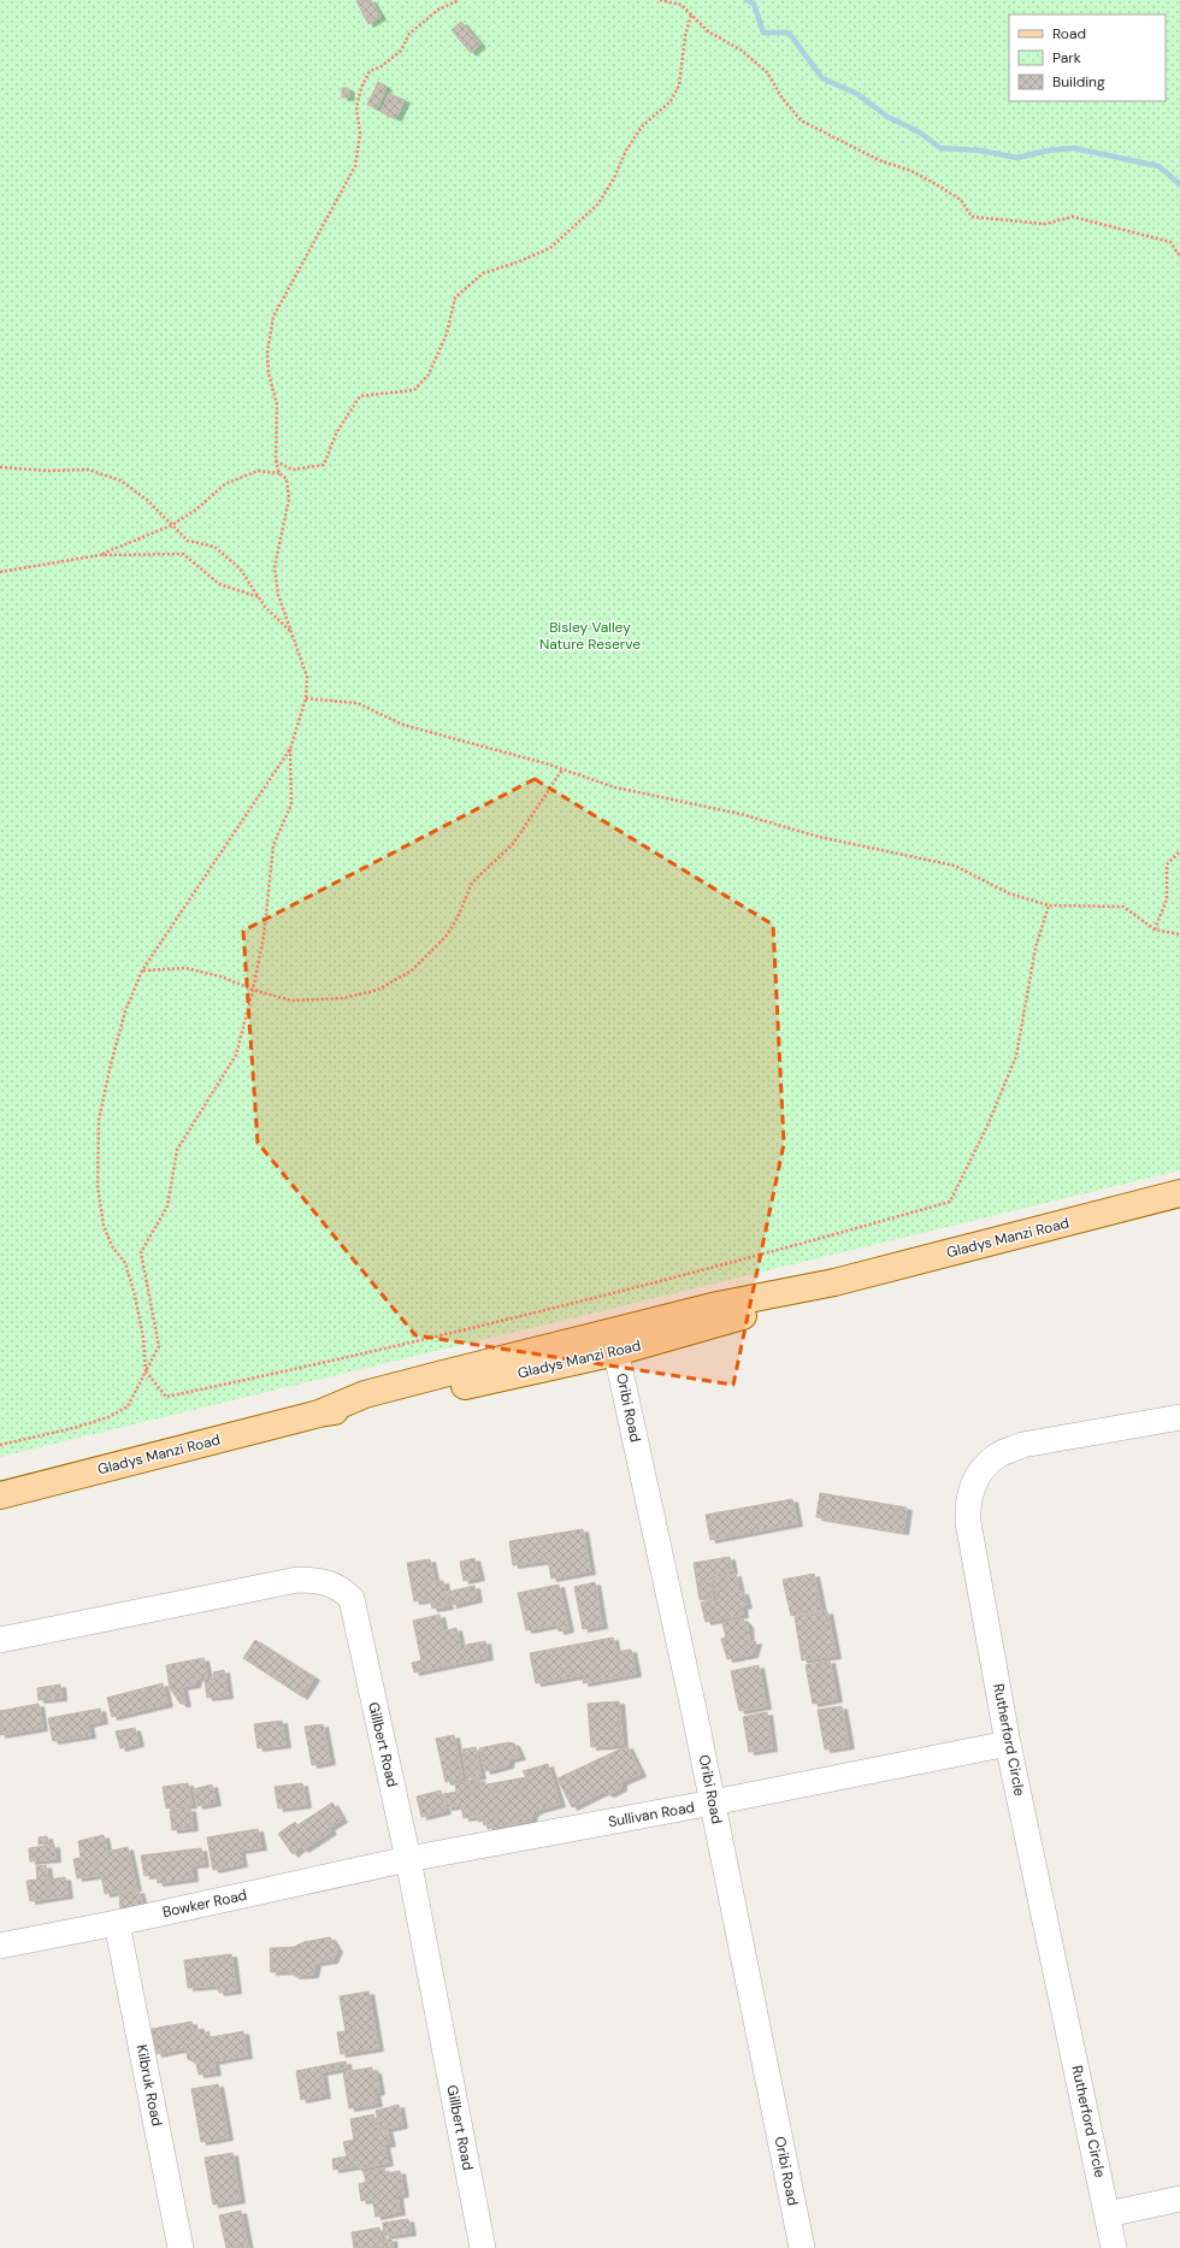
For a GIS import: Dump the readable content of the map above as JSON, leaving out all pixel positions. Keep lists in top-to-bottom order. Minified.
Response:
{"streets":{"main road":["Gladys Manzi Road"],"street":["Oribi Road","Rutherford Circle","Gillbert Road","Sullivan Road","Bowker Road","Kilbruk Road"]},"crossings":[["Gladys Manzi Road","Oribi Road"],["Oribi Road","Sullivan Road"],["Rutherford Circle","Sullivan Road"],["Gillbert Road","Sullivan Road"],["Gillbert Road","Bowker Road"],["Sullivan Road","Bowker Road"],["Bowker Road","Kilbruk Road"]],"parks":["Bisley Valley Nature Reserve"],"legend":["Road","Park","Building"]}
